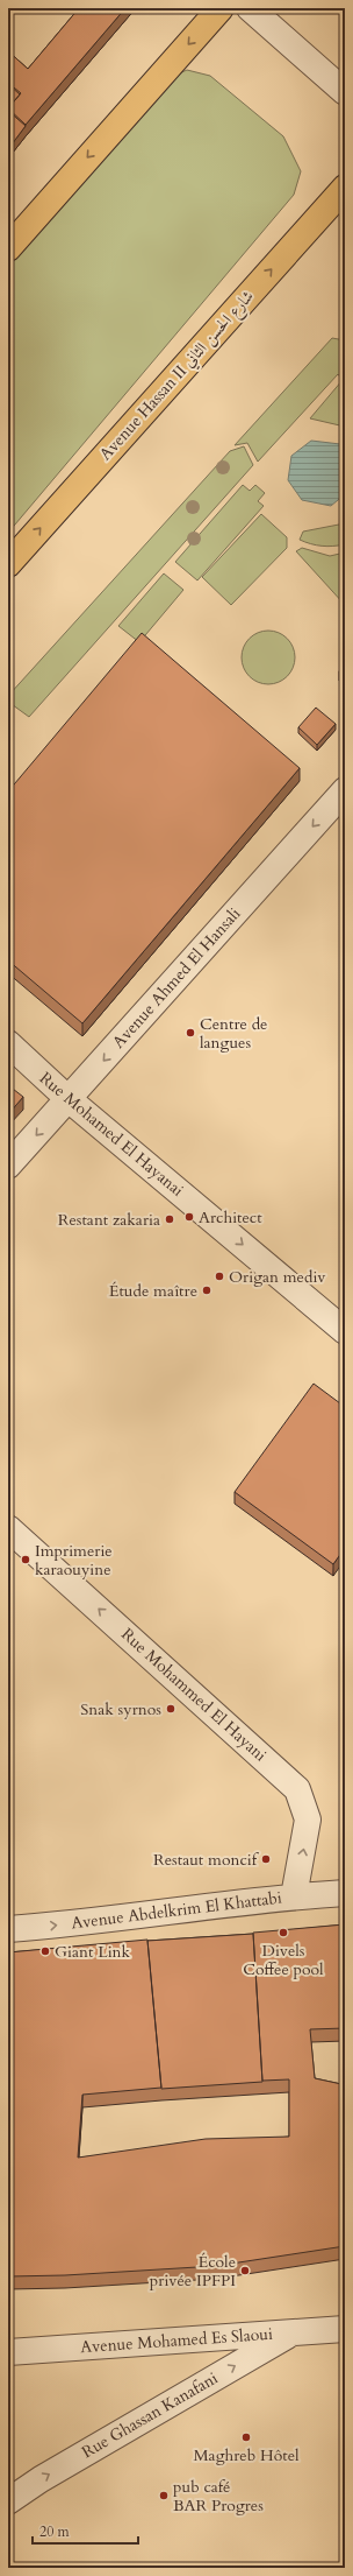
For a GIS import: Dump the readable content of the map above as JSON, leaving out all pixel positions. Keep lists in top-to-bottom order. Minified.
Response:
{"streets":{"main road":["Avenue Hassan II شارع الحسن الثاني"],"street":["Avenue Ahmed El Hansali","Rue Mohamed El Hayanai","Rue Mohammed El Hayani","Avenue Abdelkrim El Khattabi","Avenue Mohamed Es Slaoui","Rue Ghassan Kanafani"]},"crossings":[["Avenue Ahmed El Hansali","Rue Mohamed El Hayanai"],["Rue Mohammed El Hayani","Avenue Abdelkrim El Khattabi"],["Avenue Mohamed Es Slaoui","Rue Ghassan Kanafani"]],"one_way":["Avenue Ahmed El Hansali","Rue Mohamed El Hayanai","Rue Mohammed El Hayani","Avenue Abdelkrim El Khattabi","Rue Ghassan Kanafani"],"places":["Centre de langues","Architect","Restant zakaria","Origan mediv","Étude maître","Imprimerie karaouyine","Snak syrnos","Restaut moncif","Divels Coffee pool","Giant Link","École privée IPFPI","Maghreb Hôtel","pub café BAR Progres"],"scale_bar":"20 m"}
